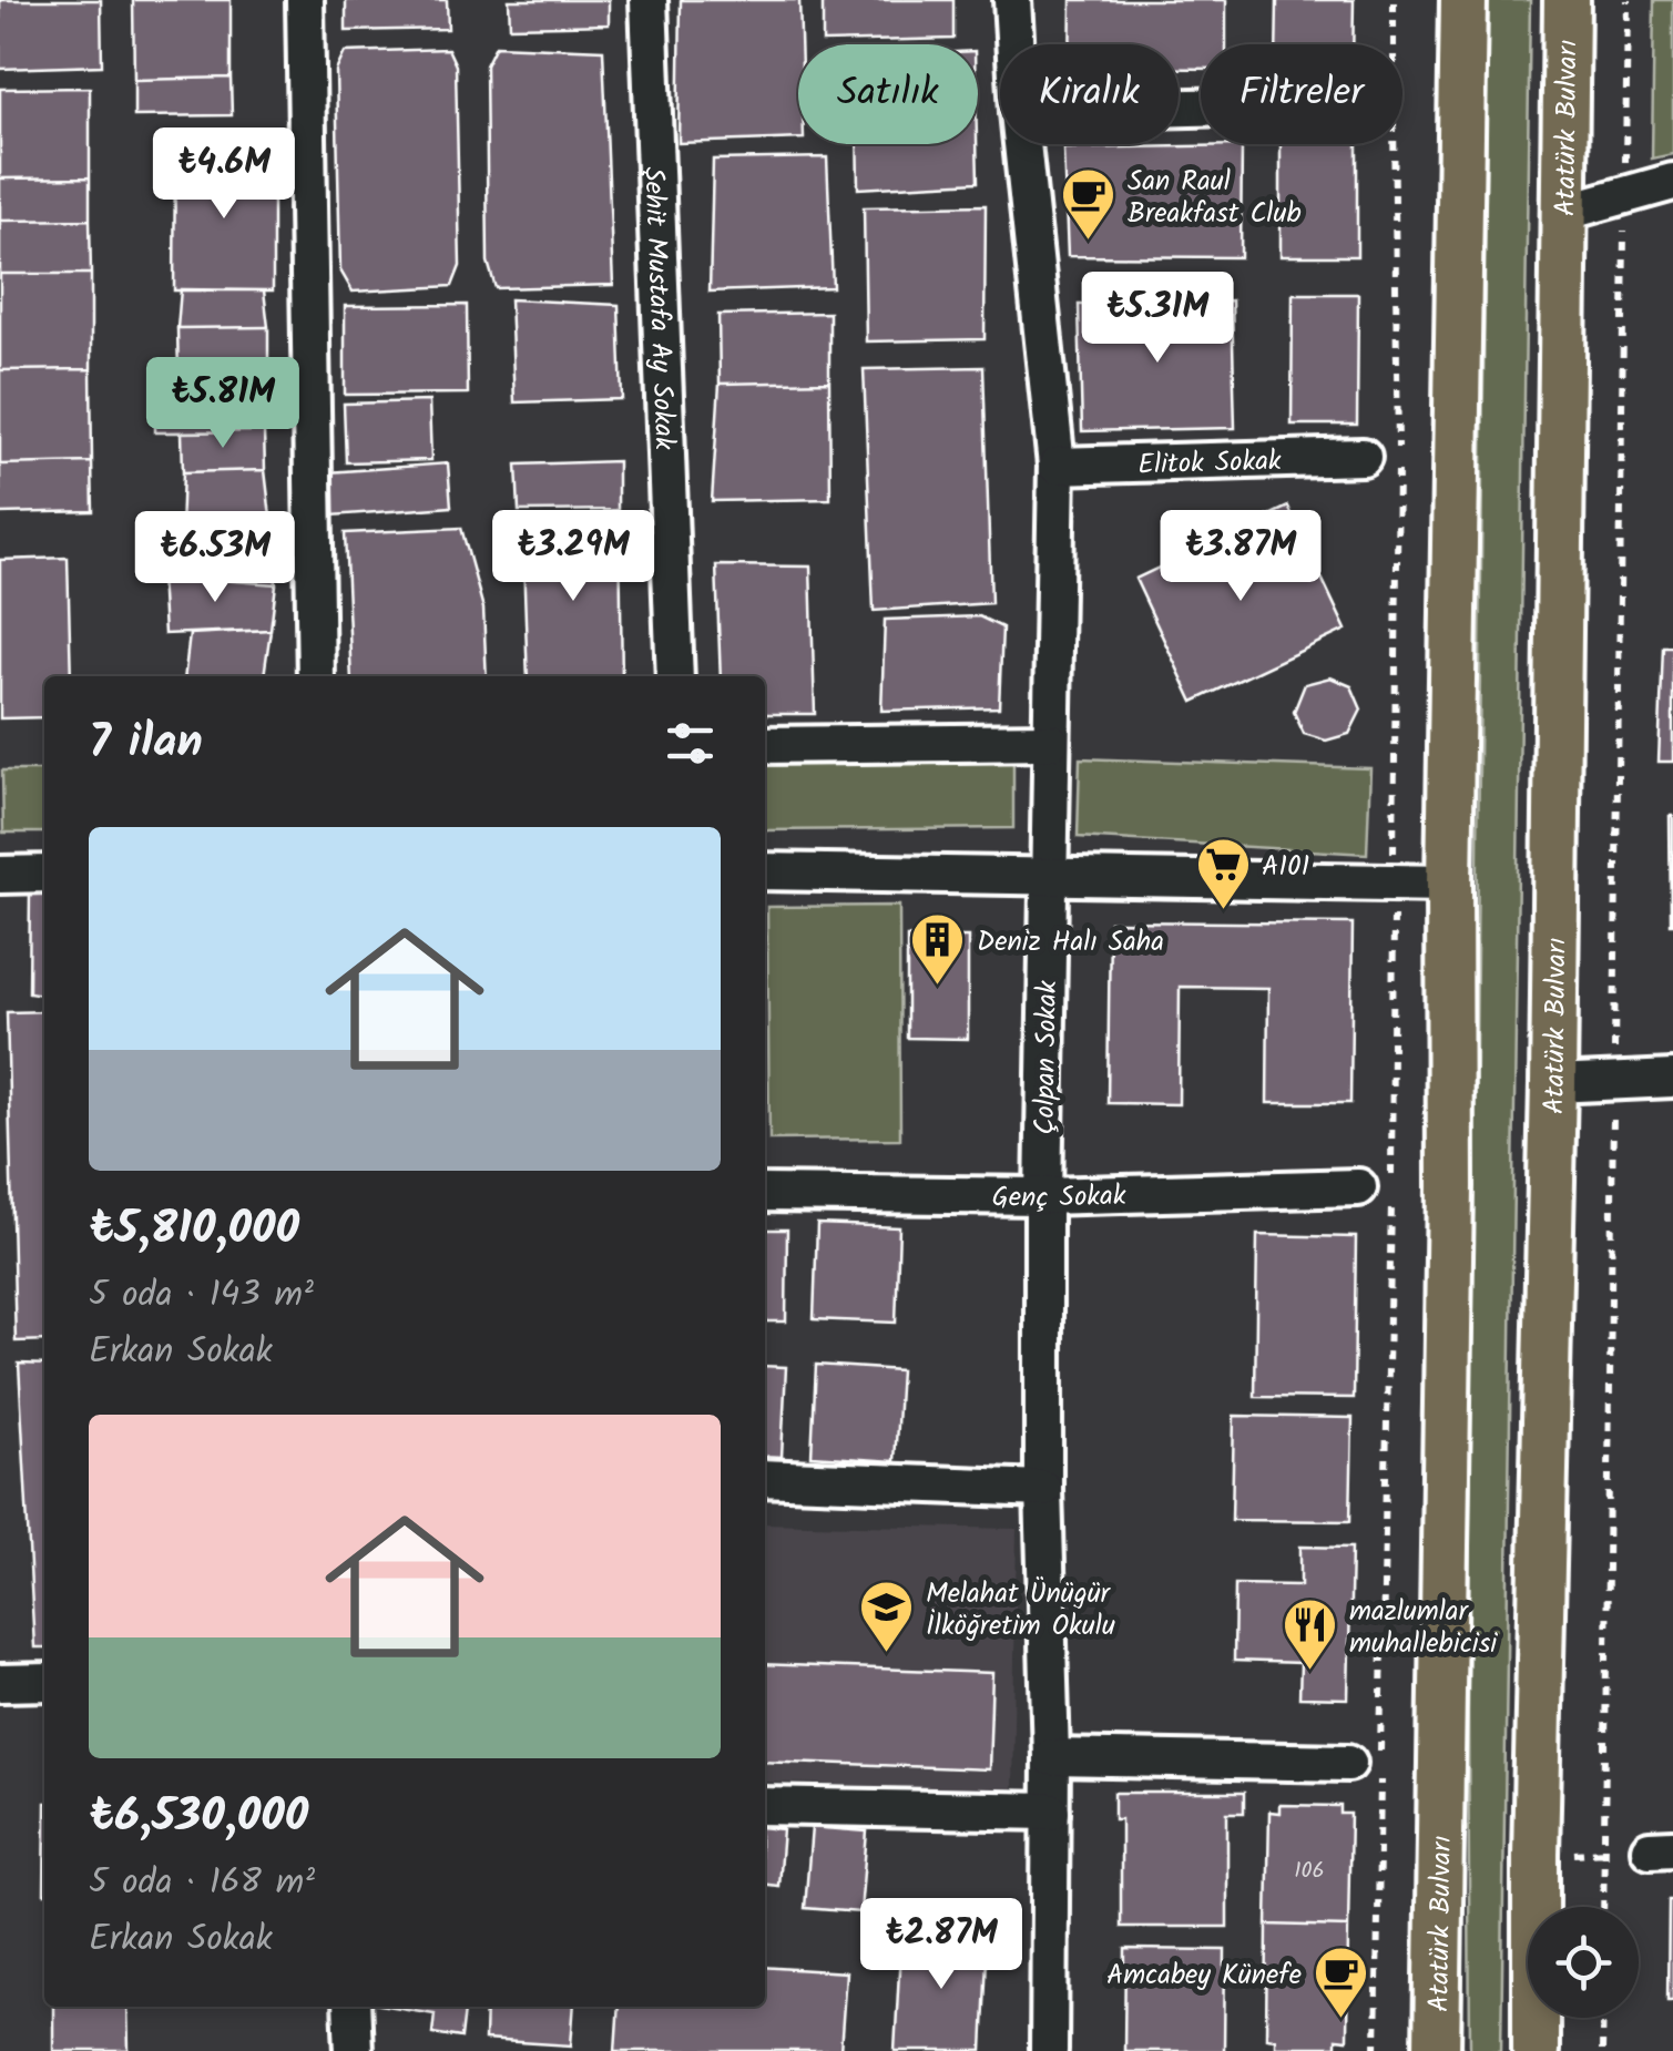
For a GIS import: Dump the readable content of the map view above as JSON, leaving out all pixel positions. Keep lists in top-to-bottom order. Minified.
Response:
{"streets":{"main road":["Atatürk Bulvarı"],"street":["Şehit Mustafa Ay Sokak","Elitok Sokak","Çolpan Sokak","Genç Sokak"]},"crossings":[["Elitok Sokak","Çolpan Sokak"],["Çolpan Sokak","Genç Sokak"]],"places":{"cafe":["San Raul Breakfast Club","Amcabey Künefe"],"supermarket":["A101"],"building":["Deniz Halı Saha"],"school or university":["Melahat Ünügür İlköğretim Okulu"],"restaurant":["mazlumlar muhallebicisi"]},"house_numbers":["106"],"page":{"chip":["Satılık","Kiralık","Filtreler"],"price":["₺4.6M","₺5.31M","₺5.81M","₺3.29M","₺3.87M","₺6.53M","₺2.87M"],"heading":"7 ilan","list":[{"name":"₺5,810,000","note":"5 oda · 143 m² · Erkan Sokak"},{"name":"₺6,530,000","note":"5 oda · 168 m² · Erkan Sokak"}]}}
